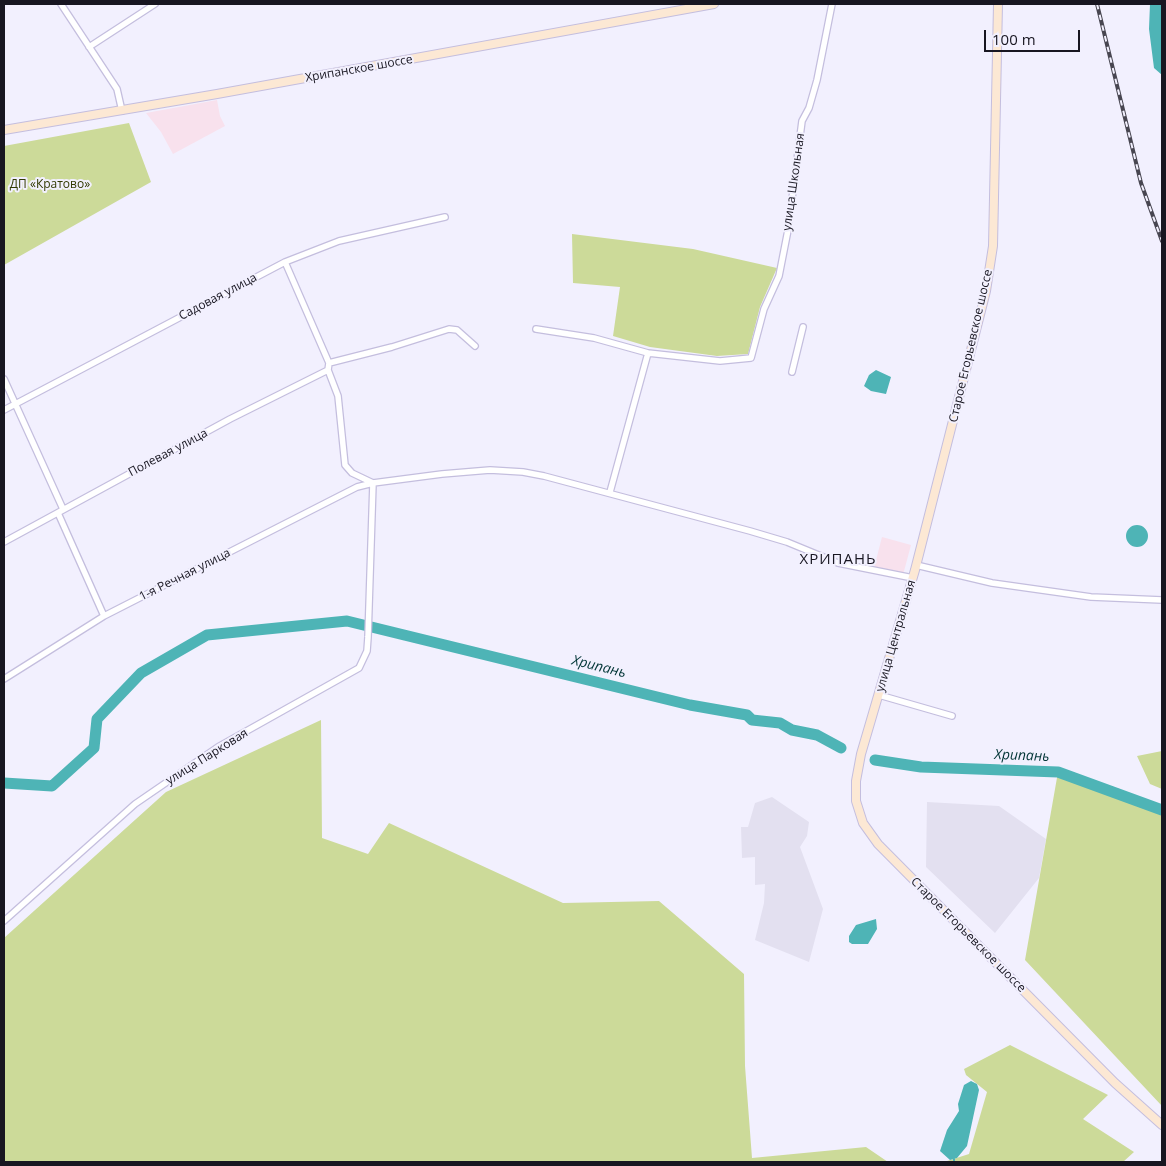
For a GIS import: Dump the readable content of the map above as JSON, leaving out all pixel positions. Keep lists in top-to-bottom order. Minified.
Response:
{"streets":{"main road":["Хрипанское шоссе","Старое Егорьевское шоссе","улица Центральная"],"street":["улица Школьная","Садовая улица","Полевая улица","1-я Речная улица","улица Парковая"]},"crossings":[["Старое Егорьевское шоссе","улица Центральная"],["1-я Речная улица","улица Центральная"],["1-я Речная улица","улица Парковая"]],"districts":["ХРИПАНЬ"],"water":["Хрипань"],"parks":["ДП «Кратово»"],"scale_bar":"100 m"}
